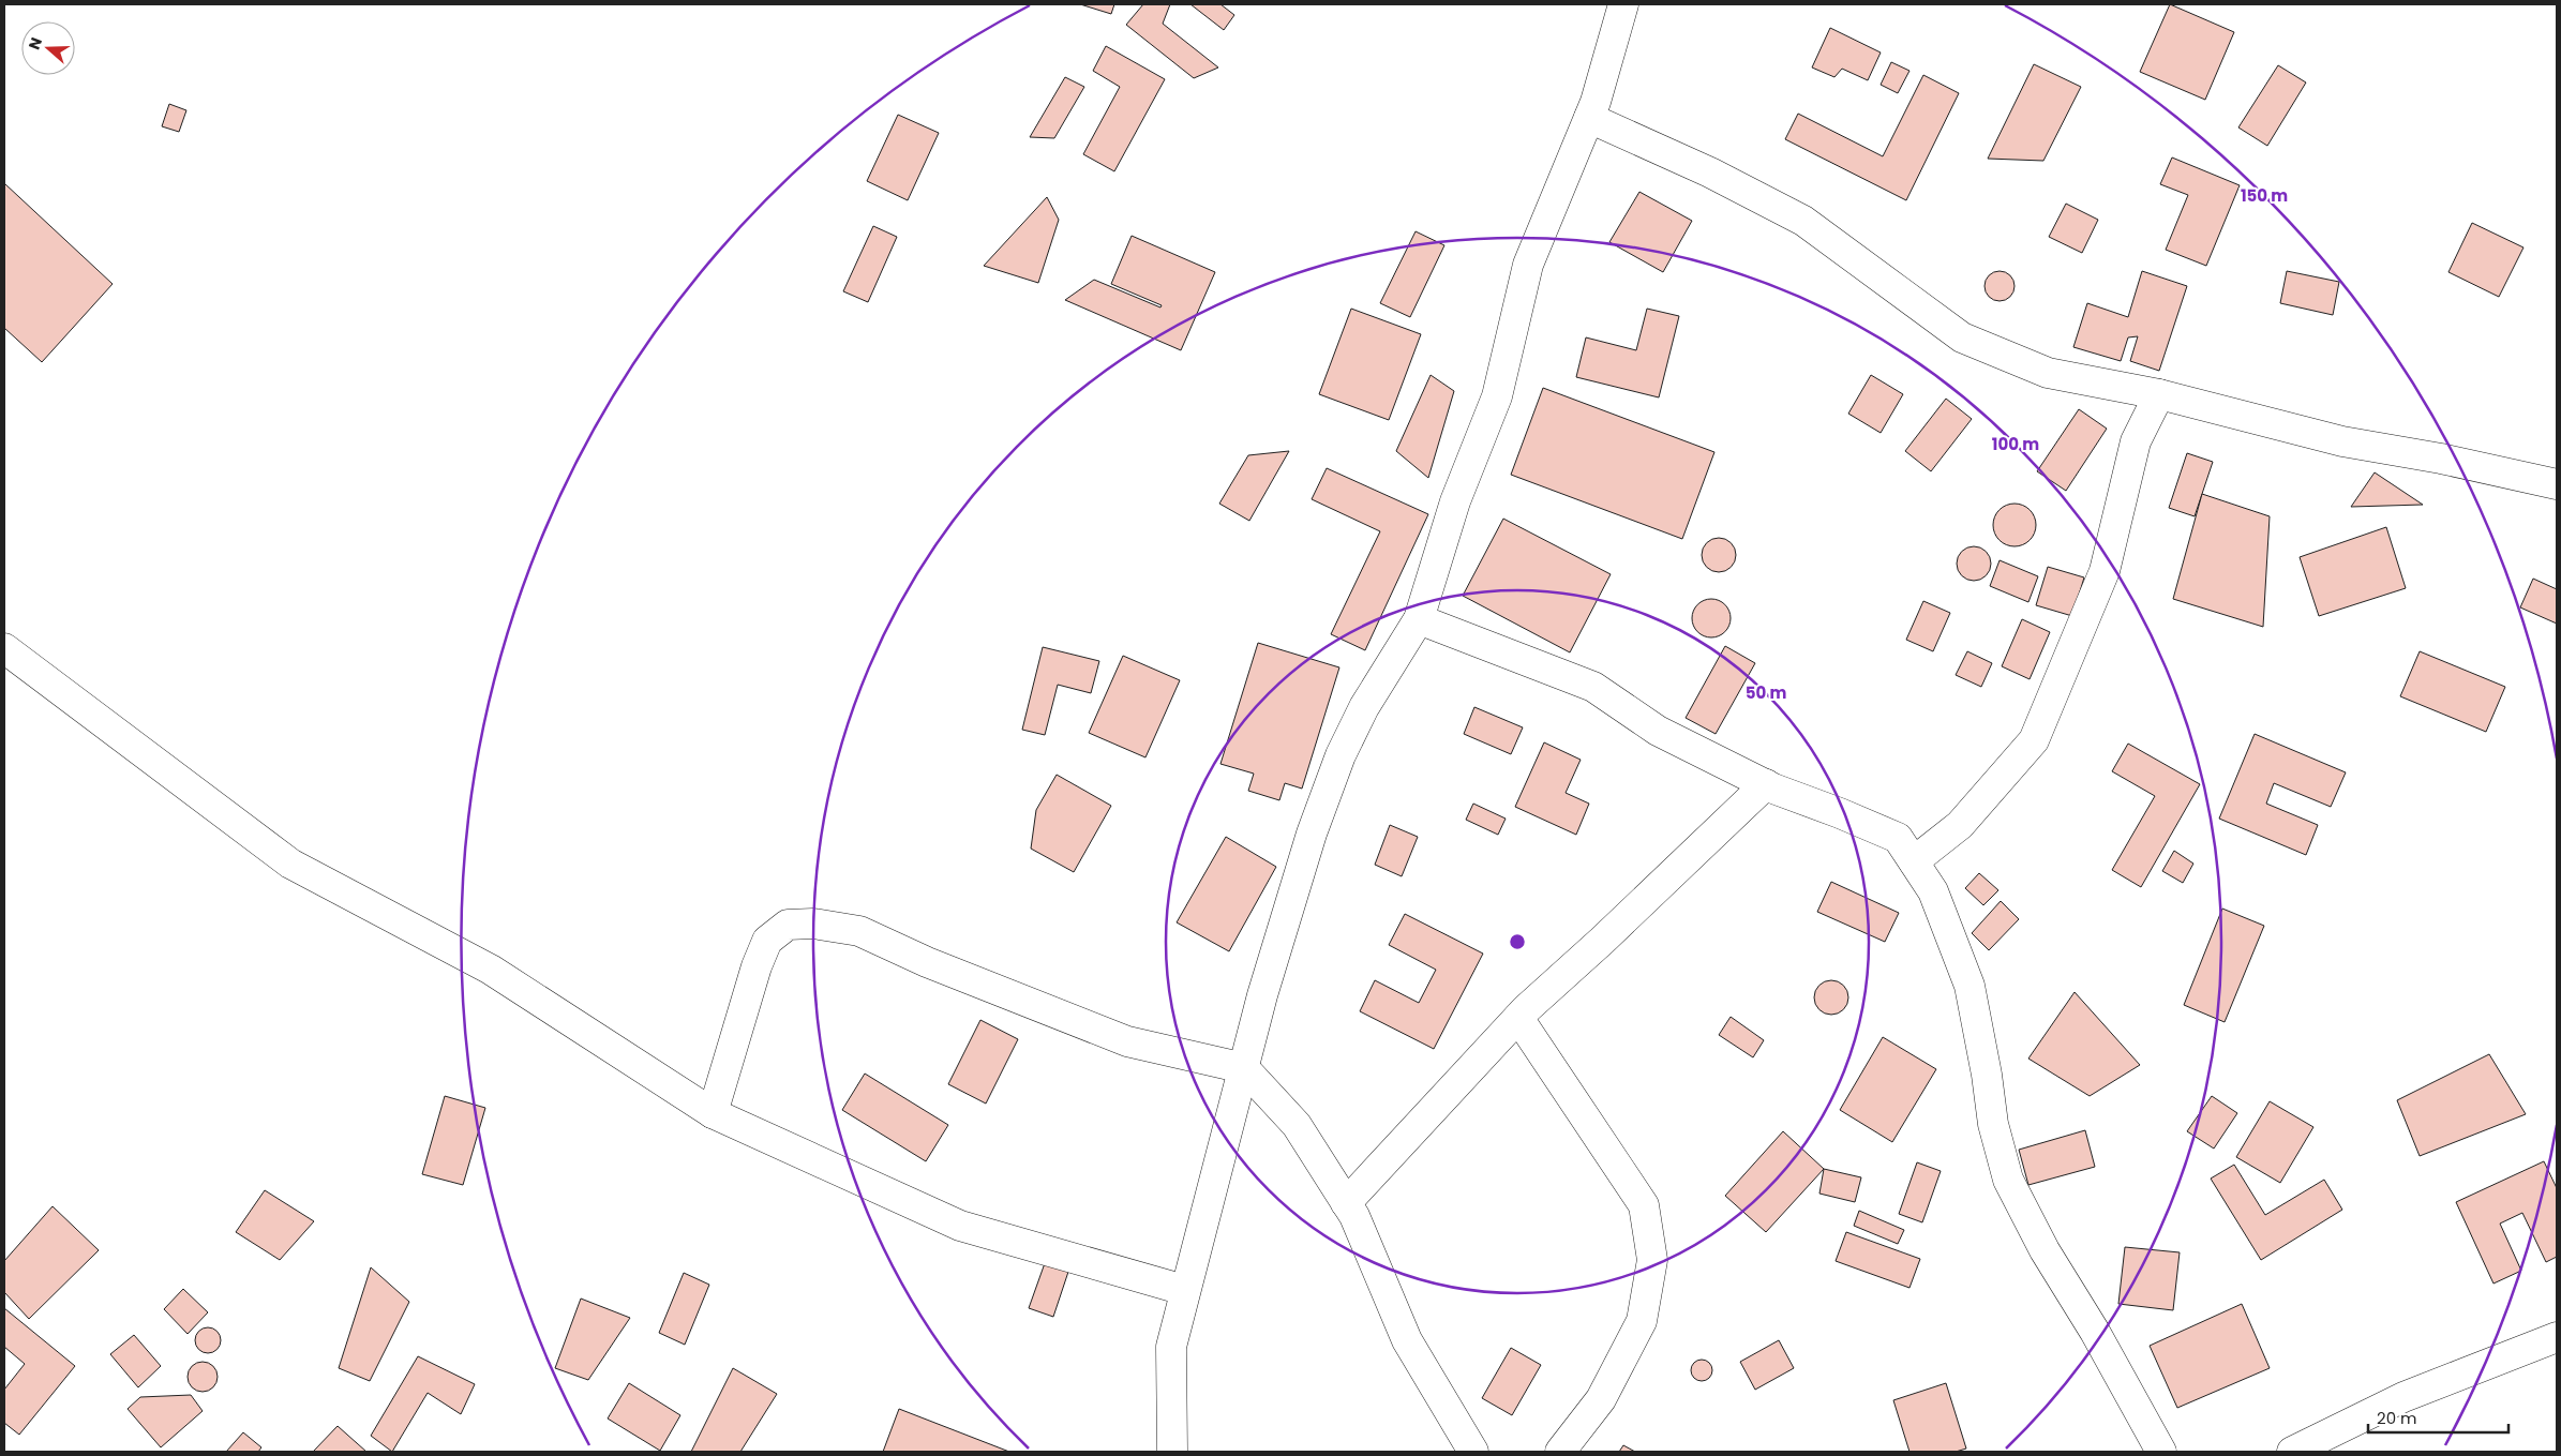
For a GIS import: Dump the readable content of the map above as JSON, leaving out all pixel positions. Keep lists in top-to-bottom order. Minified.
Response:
{"scale_bar":"20 m","north":"left","rings":["150 m","100 m","50 m"]}
